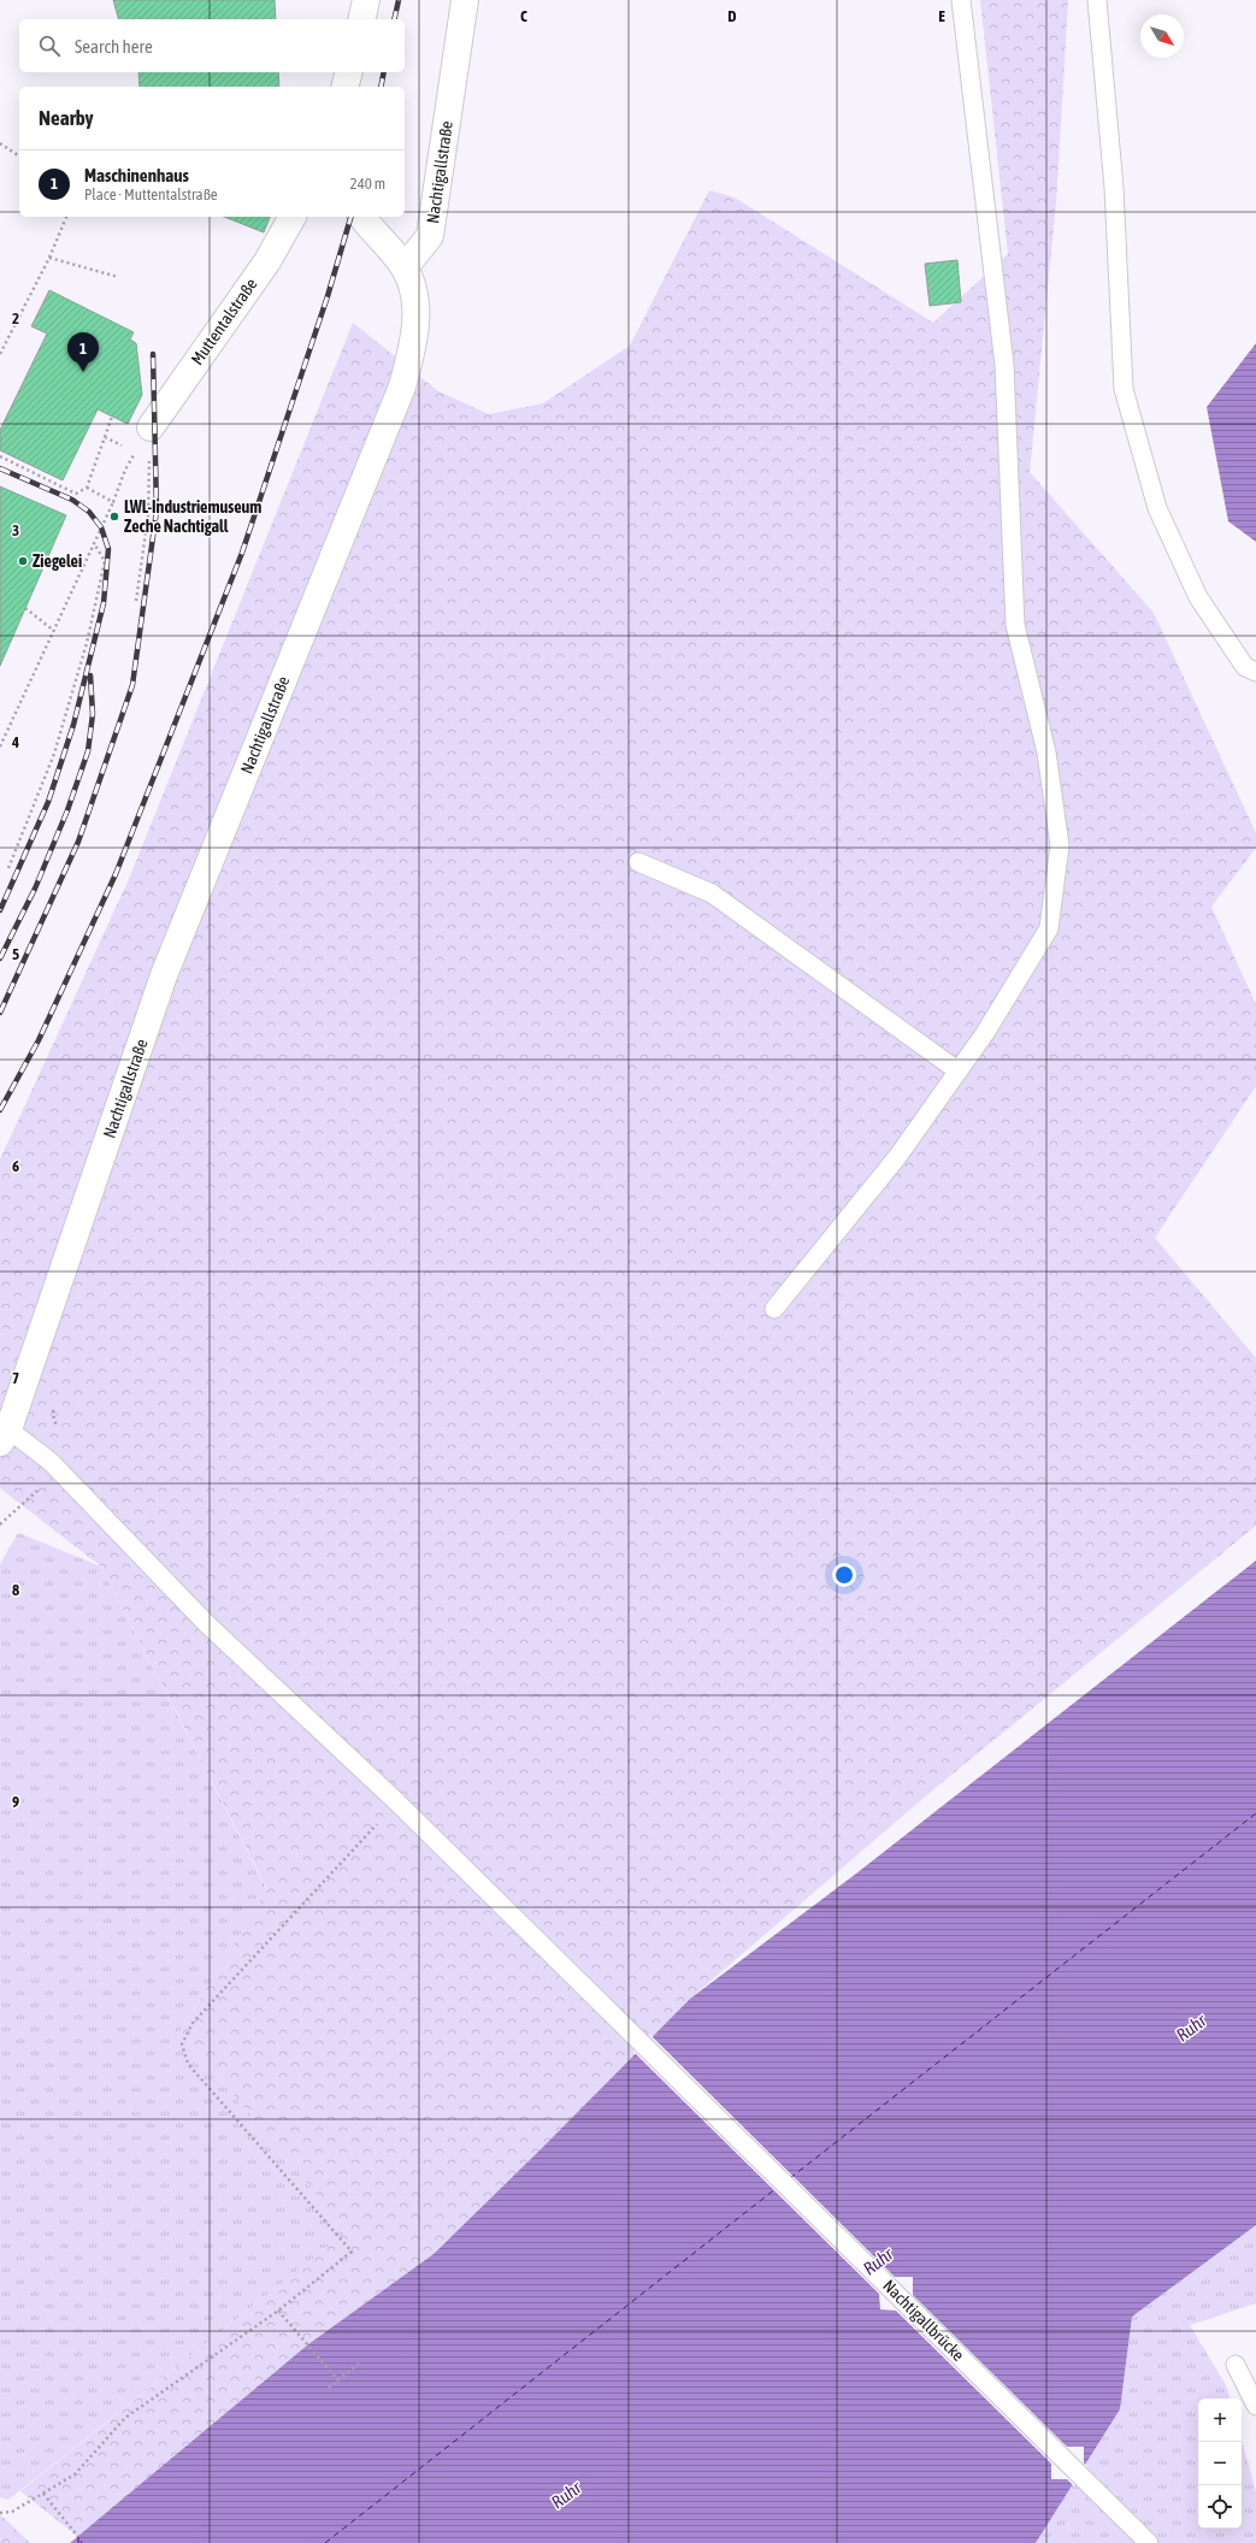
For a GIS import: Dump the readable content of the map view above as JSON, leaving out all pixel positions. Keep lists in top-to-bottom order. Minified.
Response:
{"streets":{"street":["Nachtigallstraße","Muttentalstraße"],"lane":["Nachtigallbrücke"]},"crossings":[["Nachtigallstraße","Nachtigallbrücke"]],"water":["Ruhr"],"places":["LWL-Industriemuseum Zeche Nachtigall","Ziegelei"],"north":"bottom right","page":{"search":"Search here","heading":"Nearby","list":[{"mark":"1","name":"Maschinenhaus","note":"Place · Muttentalstraße","value":"240 m"}],"pins":"1","map_buttons":["+","−"]},"grid":{"columns":["C","D","E"],"rows":["2","3","4","5","6","7","8","9"]}}
